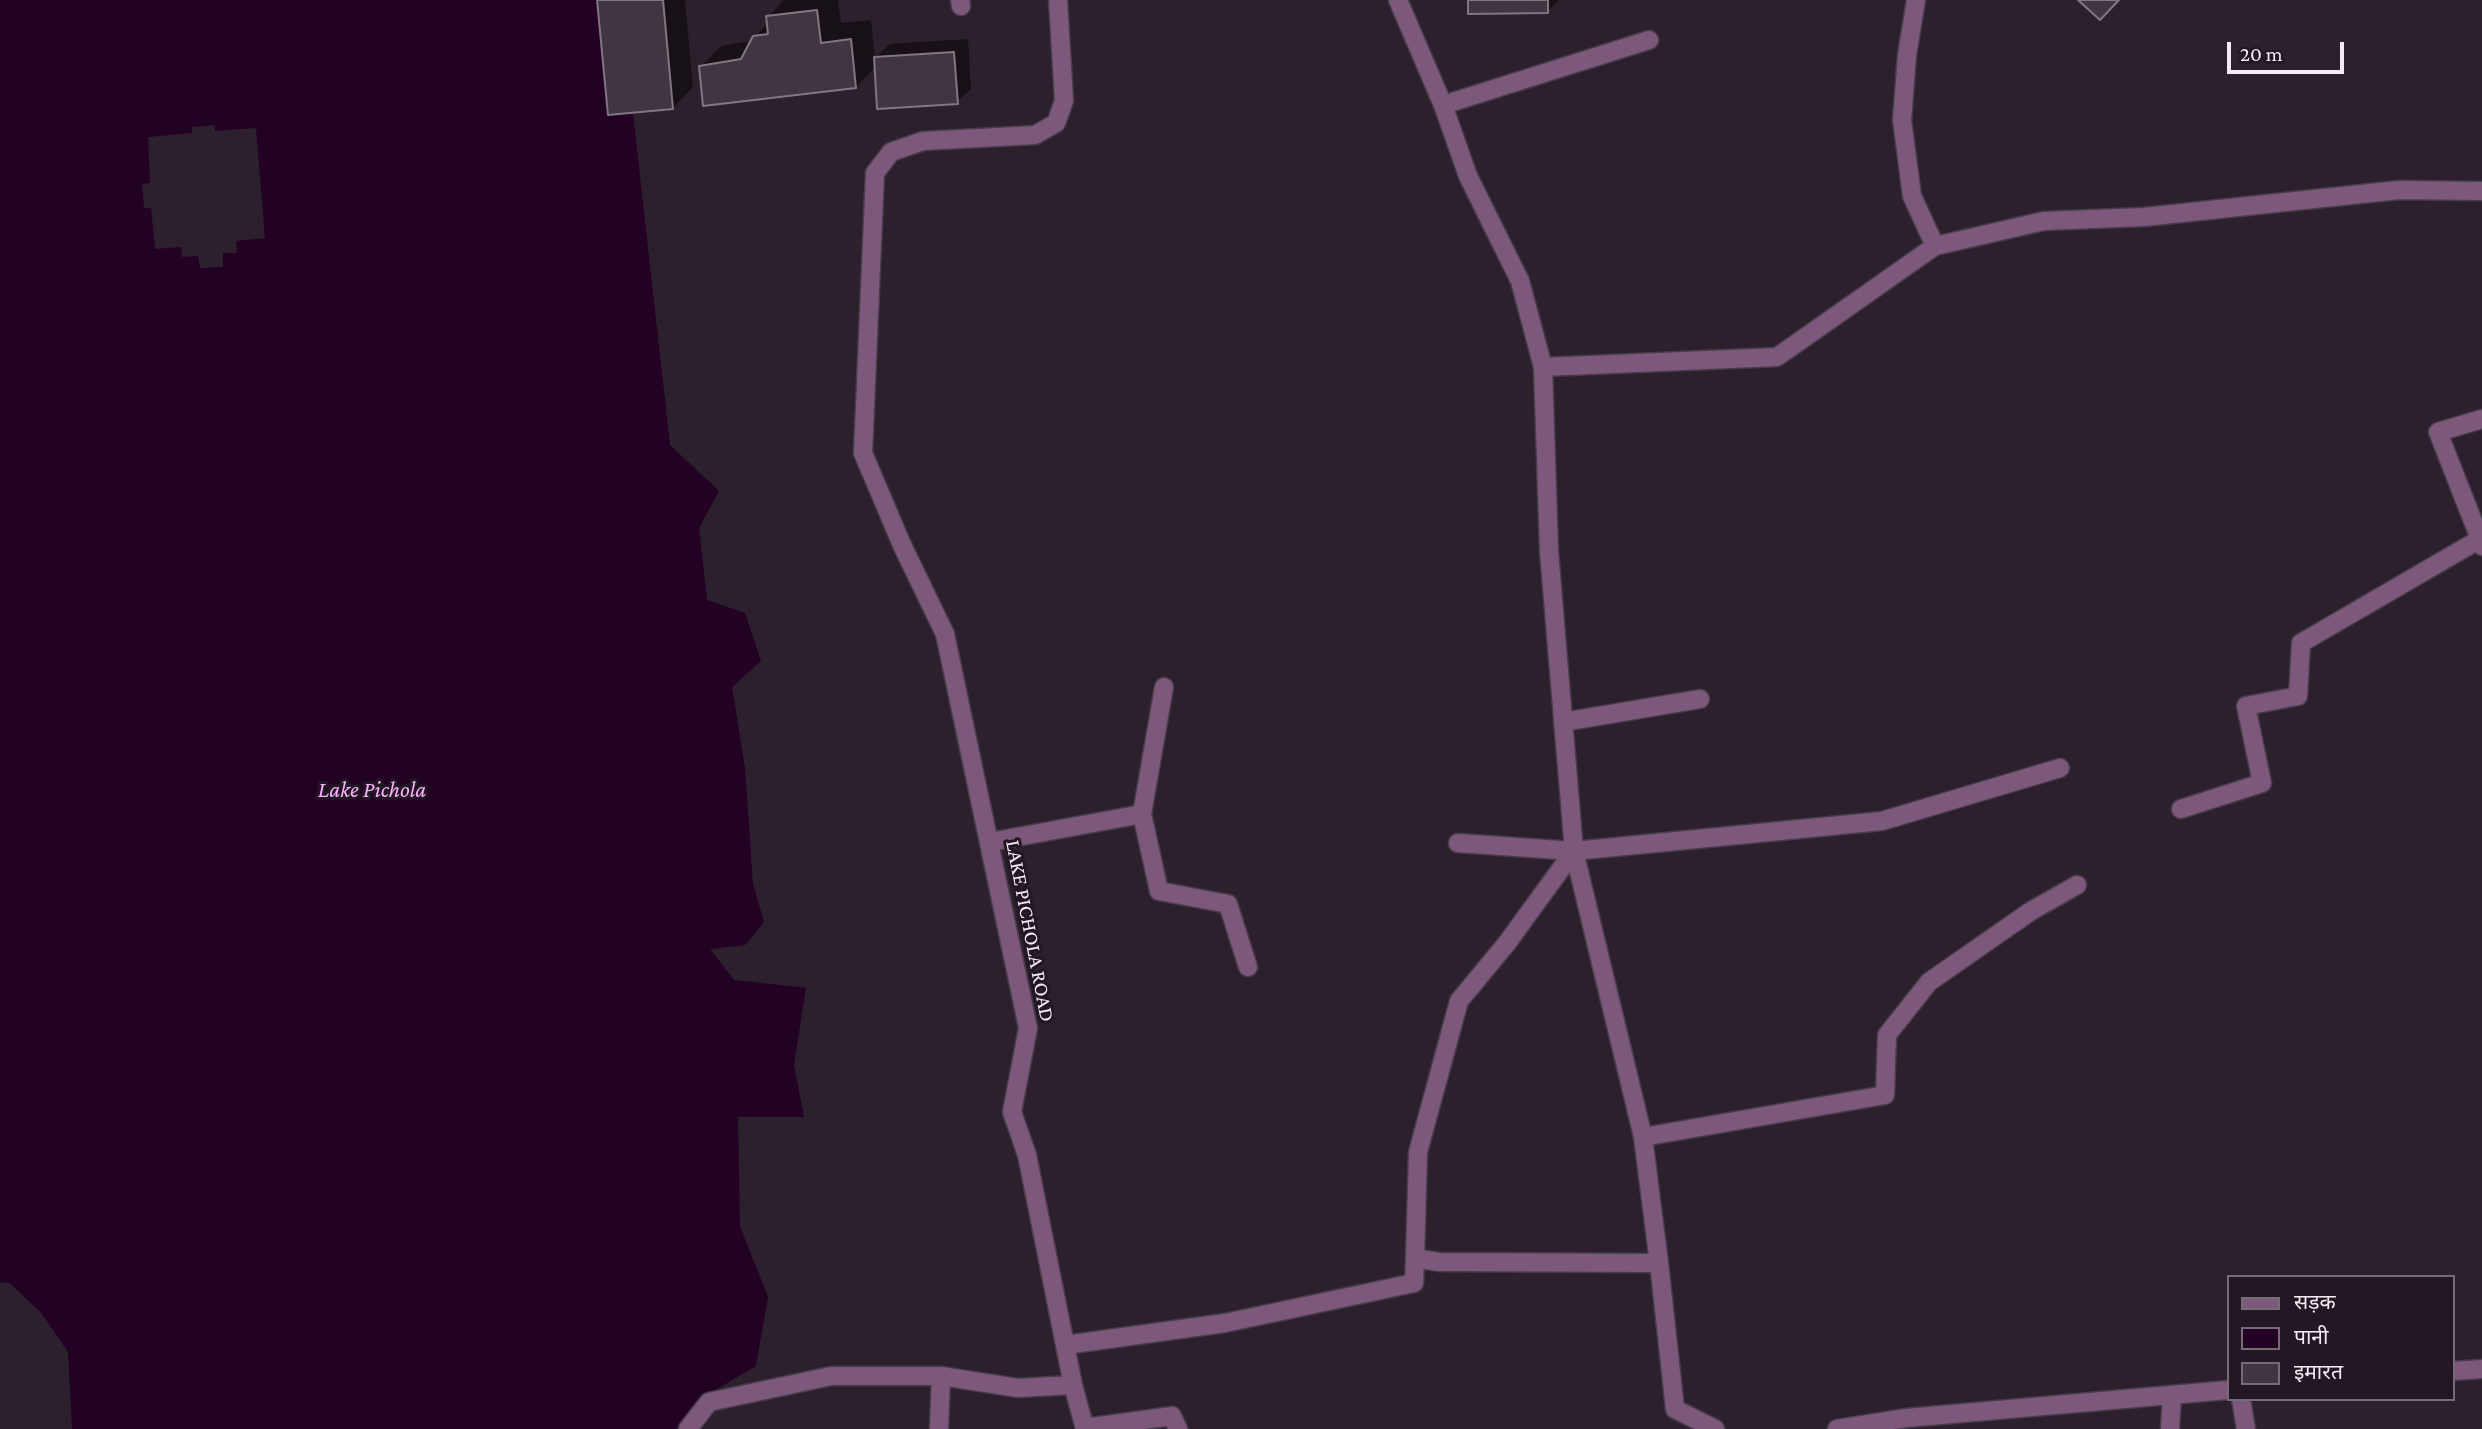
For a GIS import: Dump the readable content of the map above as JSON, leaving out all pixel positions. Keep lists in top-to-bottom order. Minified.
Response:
{"streets":{"street":["LAKE PICHOLA ROAD"]},"water":["Lake Pichola"],"legend":["सड़क","पानी","इमारत"],"scale_bar":"20 m"}
